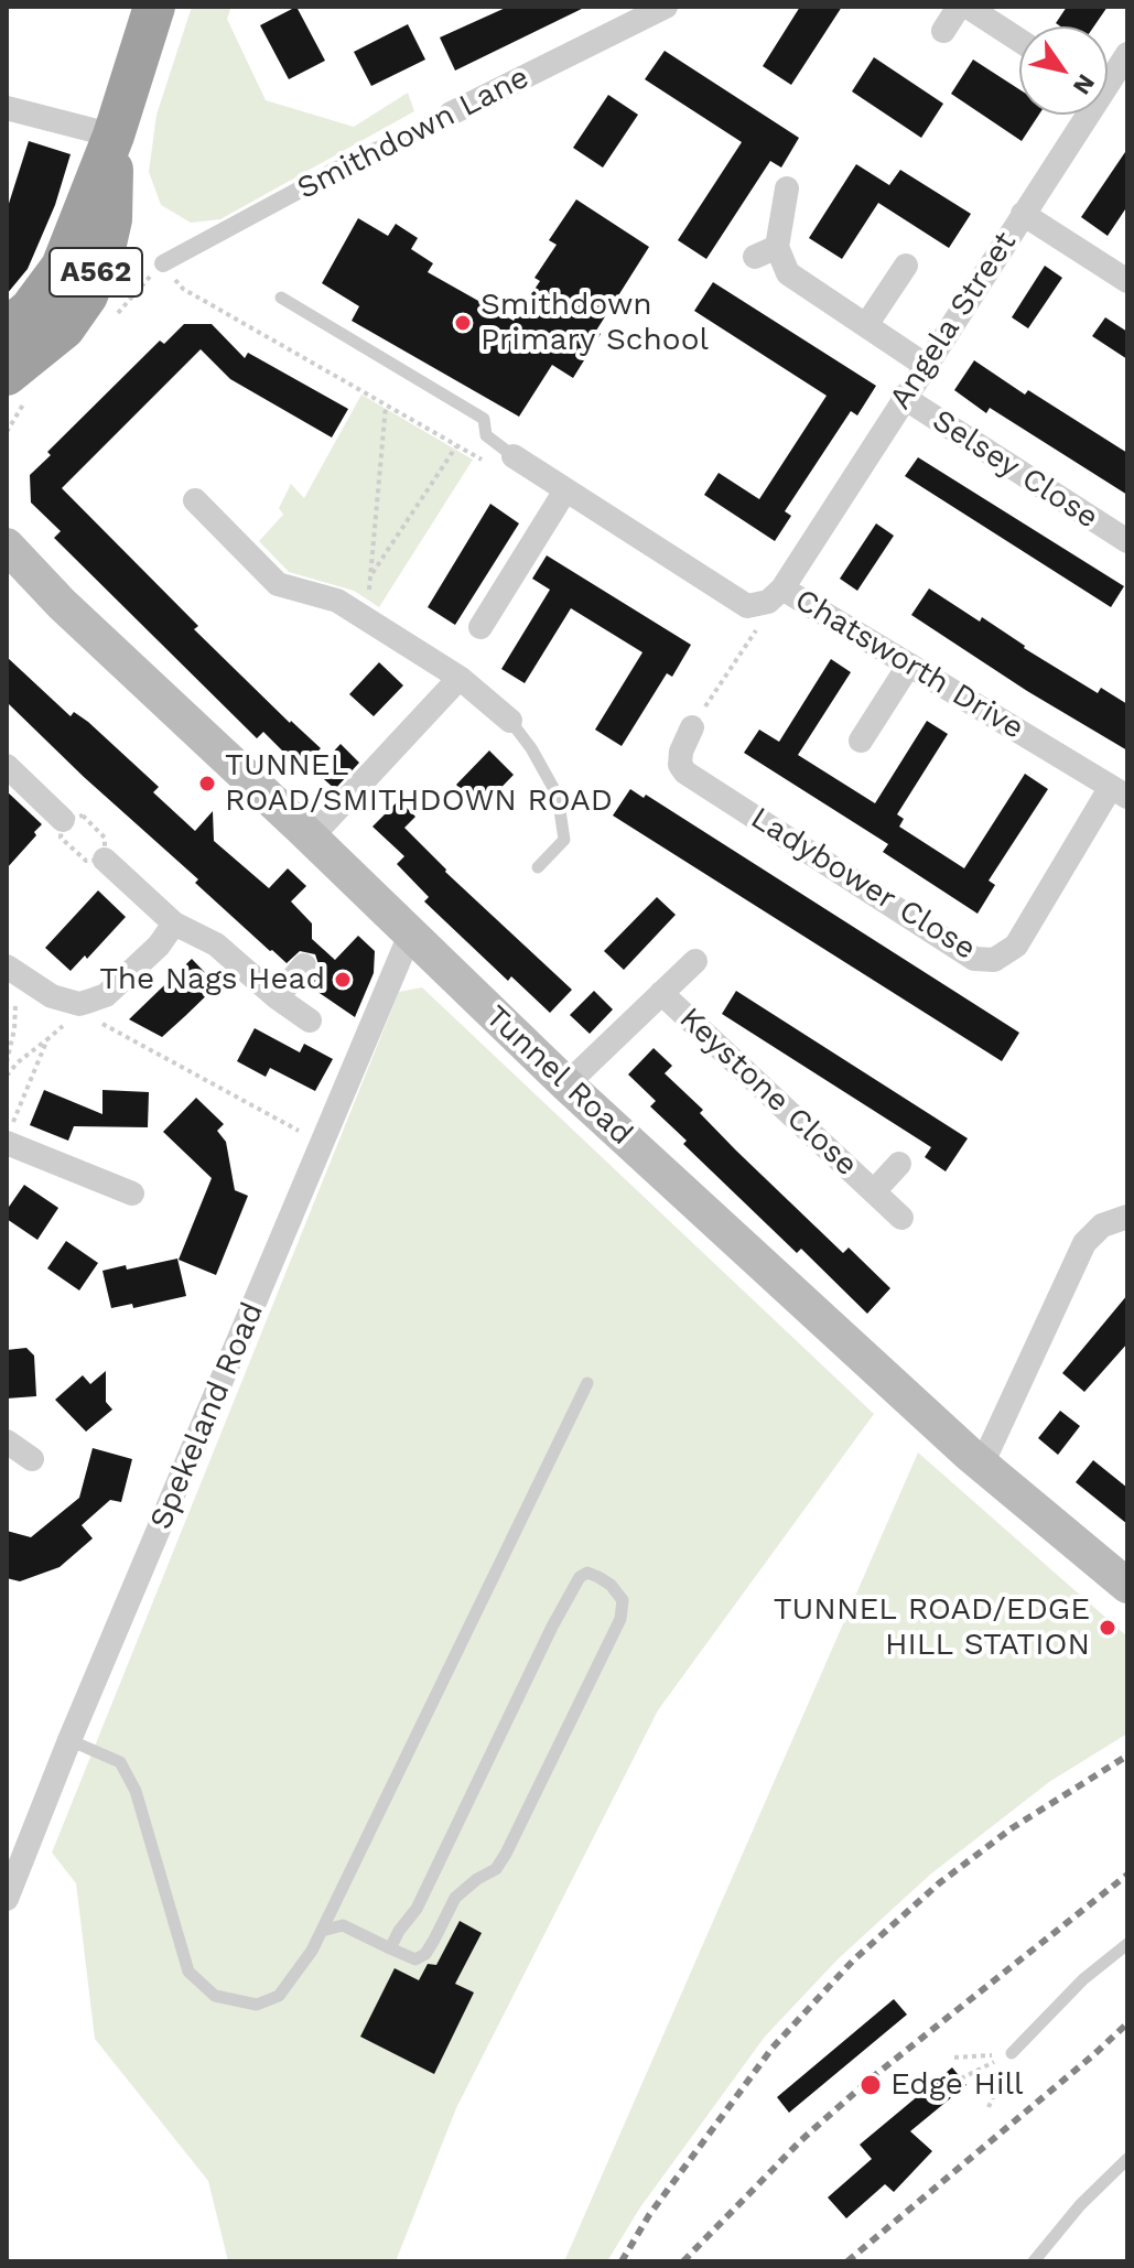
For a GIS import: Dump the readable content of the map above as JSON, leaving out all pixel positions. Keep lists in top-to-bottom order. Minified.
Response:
{"streets":{"highway":["A562"],"main road":["Tunnel Road"],"street":["Smithdown Lane","Angela Street","Selsey Close","Chatsworth Drive","Ladybower Close","Keystone Close","Spekeland Road"]},"crossings":[["Angela Street","Selsey Close"],["Angela Street","Chatsworth Drive"],["Chatsworth Drive","Ladybower Close"],["Tunnel Road","Keystone Close"],["Tunnel Road","Spekeland Road"]],"places":["Smithdown Primary School","TUNNEL ROAD/SMITHDOWN ROAD","The Nags Head","TUNNEL ROAD/EDGE HILL STATION","Edge Hill"],"north":"bottom right"}
